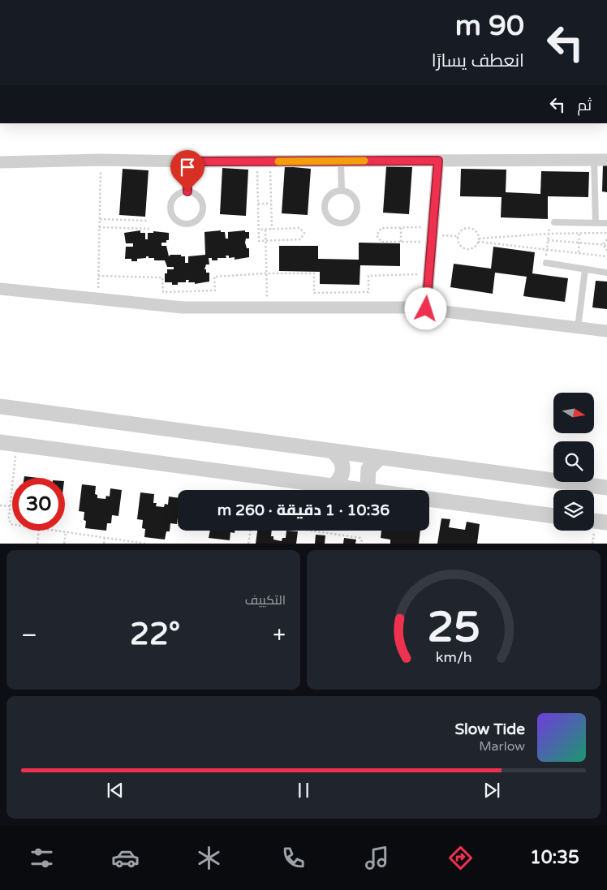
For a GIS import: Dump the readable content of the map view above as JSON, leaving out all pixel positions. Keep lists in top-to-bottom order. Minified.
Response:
{"north":"right","page":{"turn":["90 m","انعطف يسارًا"],"then":"ثم","limit":"30","trip":"10:36 · 1 دقيقة · 260 m","tile":"التكييف","heat":["−","22°","+"],"song":["Slow Tide","Marlow"],"tabs":"10:35","gauge":["25","km/h"]}}
